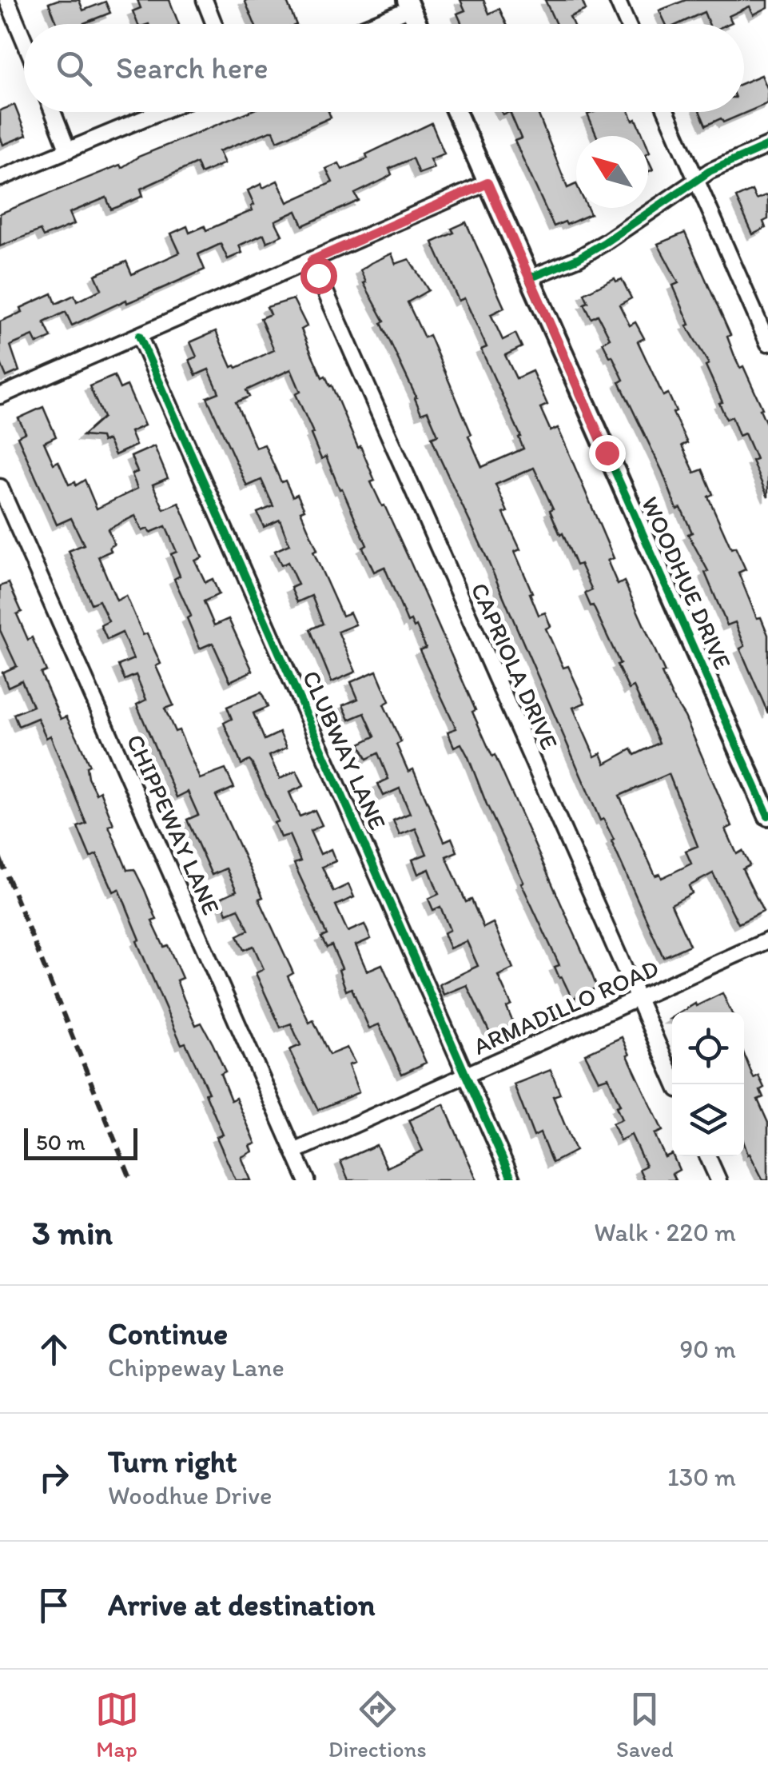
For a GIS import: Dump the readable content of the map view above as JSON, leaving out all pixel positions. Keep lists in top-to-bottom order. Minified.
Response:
{"streets":{"street":["WOODHUE DRIVE","CAPRIOLA DRIVE","CLUBWAY LANE","CHIPPEWAY LANE","ARMADILLO ROAD"]},"crossings":[["CAPRIOLA DRIVE","ARMADILLO ROAD"],["CLUBWAY LANE","ARMADILLO ROAD"],["CHIPPEWAY LANE","ARMADILLO ROAD"]],"scale_bar":"50 m","north":"top left","page":{"search":"Search here","scale":"50 m","heading":["3 min","Walk · 220 m"],"list":[["Continue","Chippeway Lane","90 m"],["Turn right","Woodhue Drive","130 m"],"Arrive at destination"],"nav":["Map","Directions","Saved"]}}
